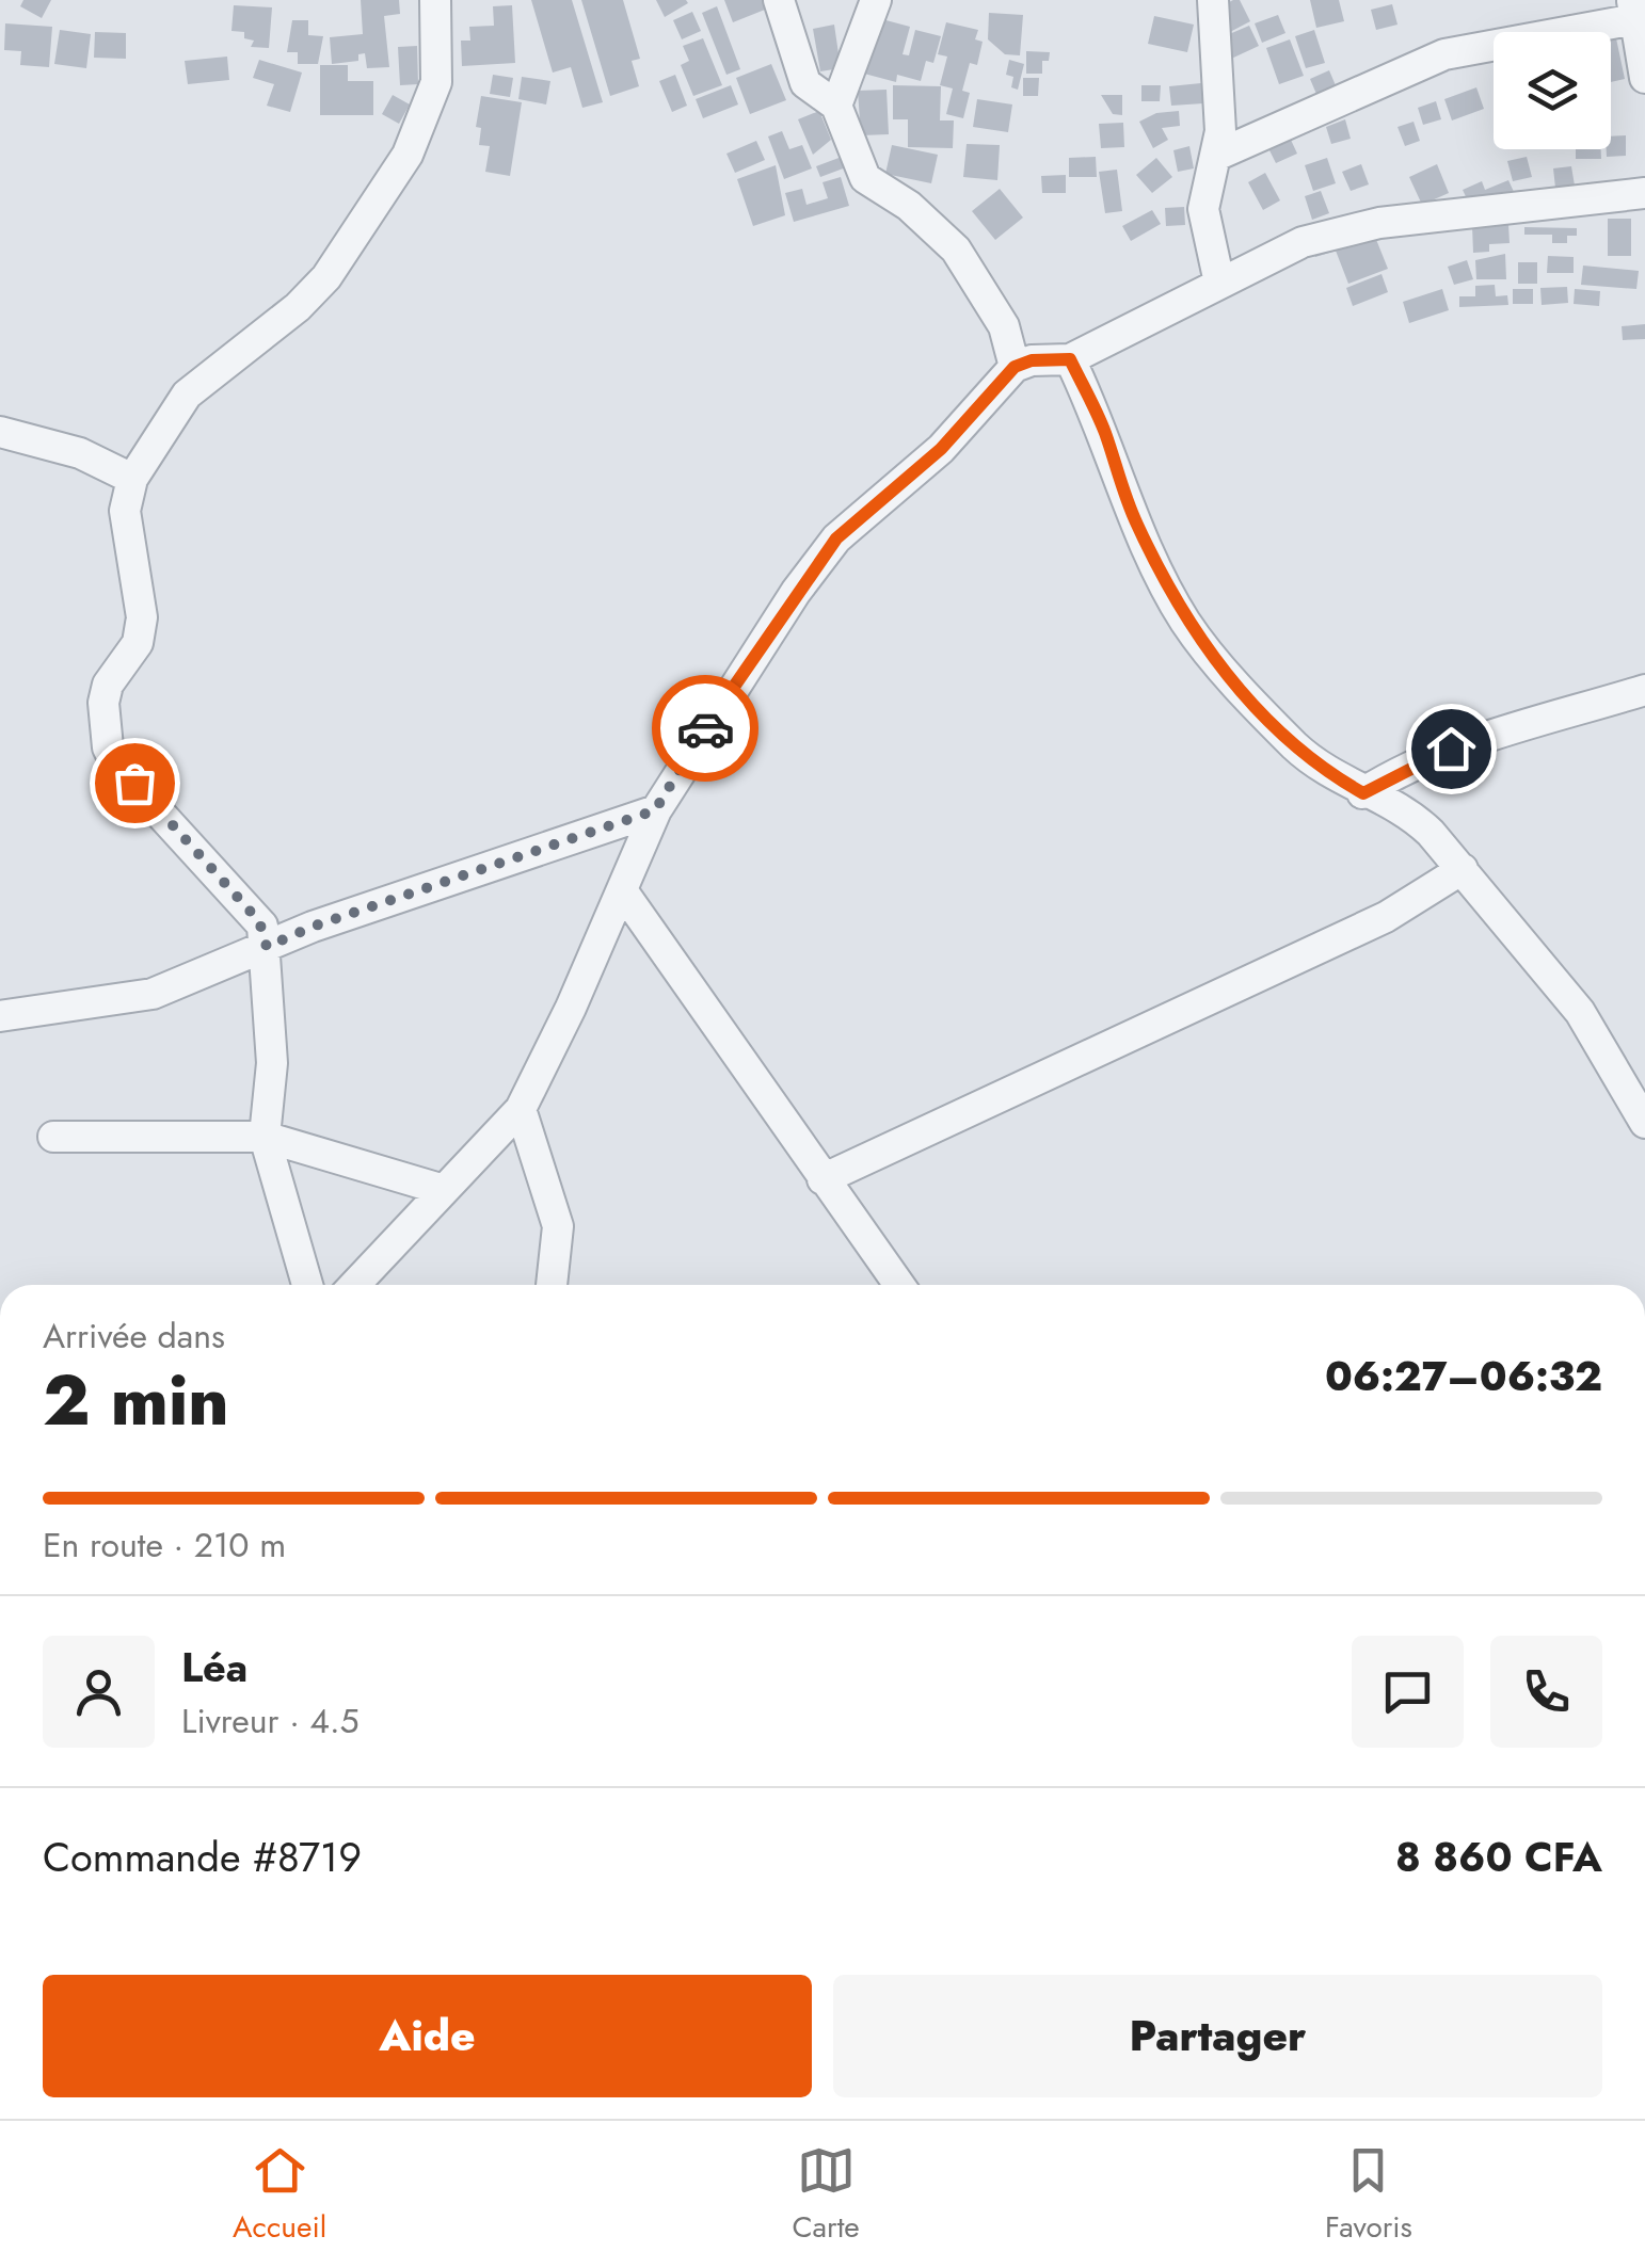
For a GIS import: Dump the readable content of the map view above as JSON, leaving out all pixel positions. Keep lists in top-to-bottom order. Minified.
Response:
{"page":{"heading":["2 min","Arrivée dans","06:27–06:32"],"panel":["Léa","Livreur · 4.5","Commande #8719","8 860 CFA"],"bar":"En route · 210 m","buttons":["Aide","Partager"],"tabs":["Accueil","Carte","Favoris"]}}
